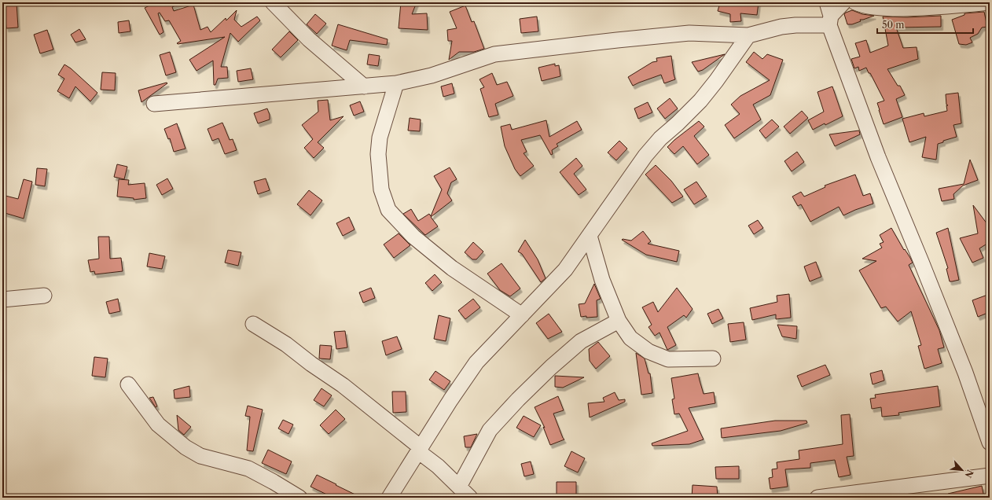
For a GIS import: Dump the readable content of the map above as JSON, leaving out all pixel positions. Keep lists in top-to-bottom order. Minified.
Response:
{"scale_bar":"50 m","north":"bottom right"}
